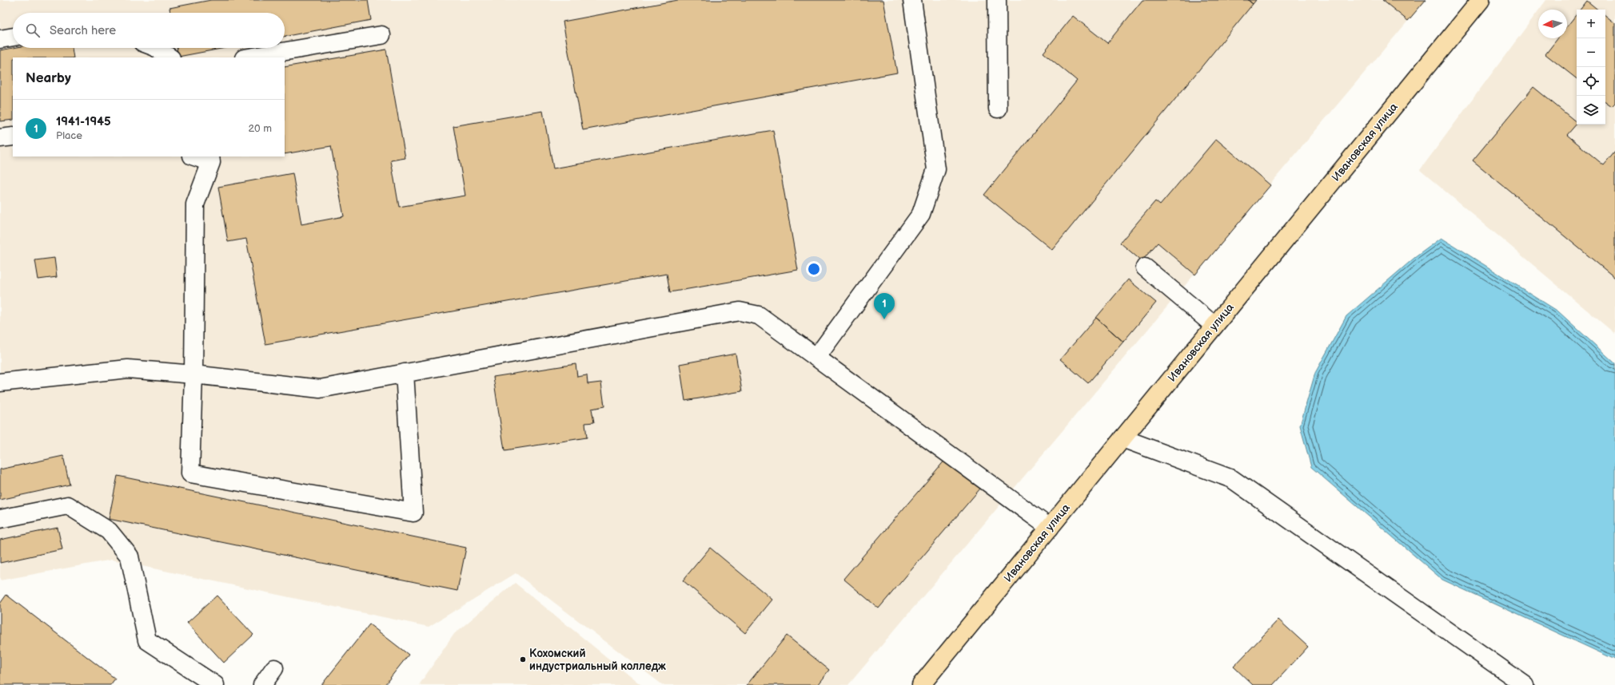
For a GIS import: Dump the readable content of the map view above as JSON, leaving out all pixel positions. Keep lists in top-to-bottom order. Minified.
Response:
{"streets":{"main road":["Ивановская улица"]},"places":["Кохомский индустриальный колледж"],"north":"left","page":{"map_buttons":["+","−"],"search":"Search here","heading":"Nearby","list":[{"mark":"1","name":"1941-1945","note":"Place","value":"20 m"}],"pins":"1"}}
